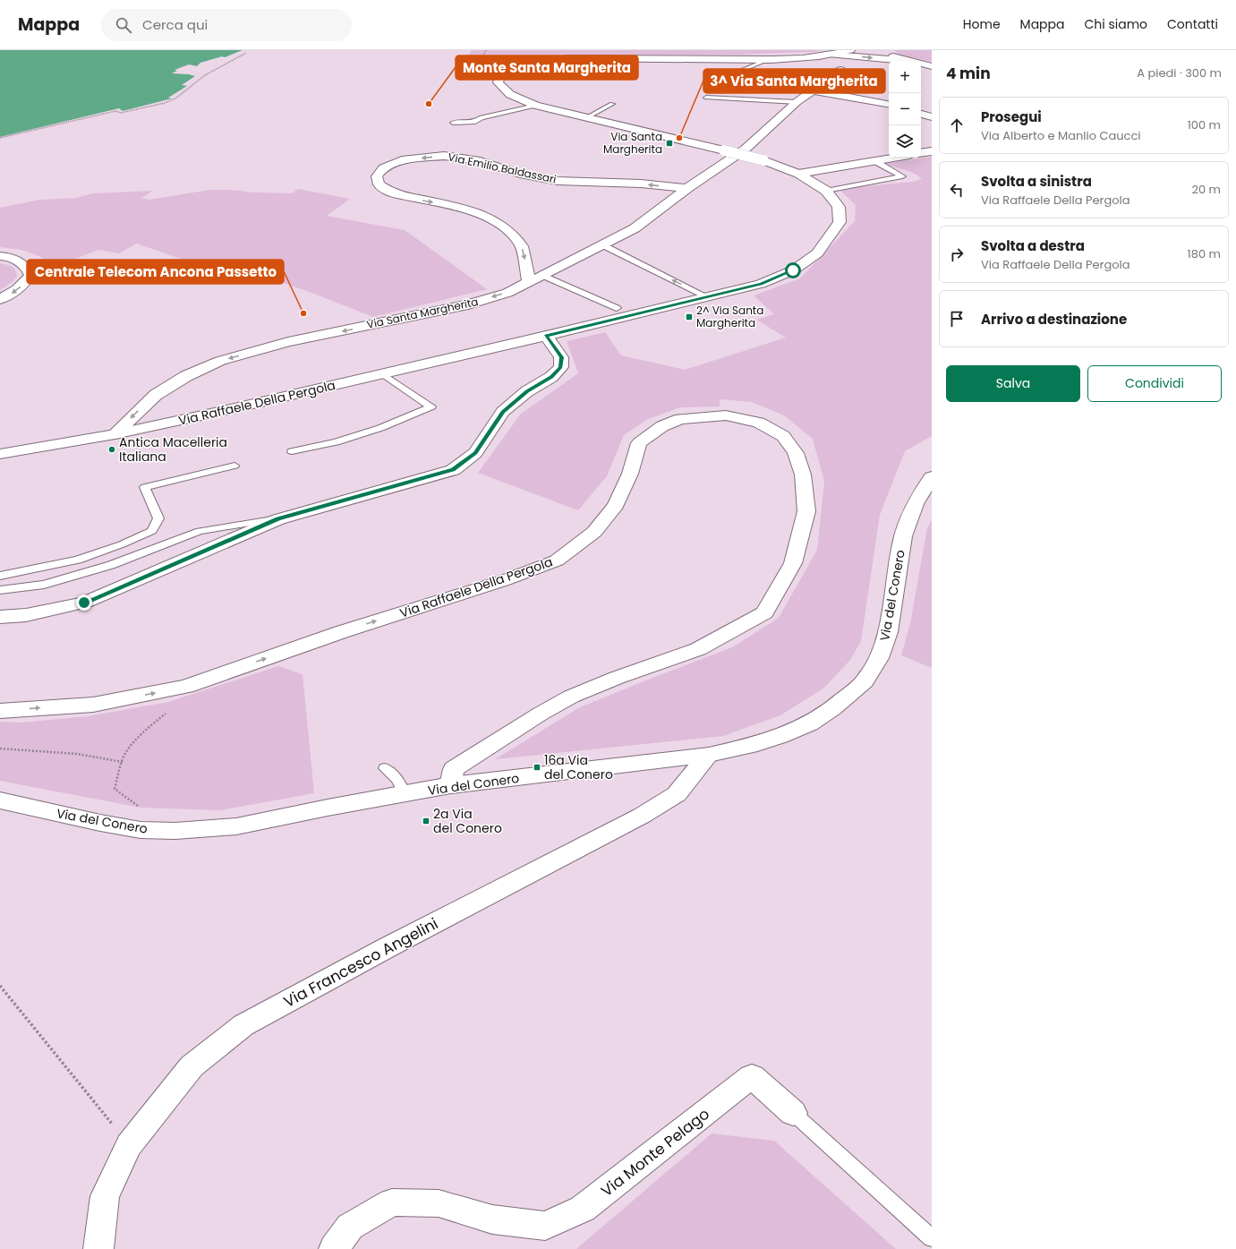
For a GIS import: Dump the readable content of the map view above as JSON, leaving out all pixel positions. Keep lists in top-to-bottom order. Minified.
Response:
{"streets":{"street":["Via Emilio Baldassari","Via Santa Margherita","Via Raffaele Della Pergola","Via del Conero","Via Francesco Angelini","Via Monte Pelago"]},"crossings":[["Via Emilio Baldassari","Via Santa Margherita"],["Via Santa Margherita","Via Raffaele Della Pergola"],["Via Raffaele Della Pergola","Via del Conero"],["Via del Conero","Via Francesco Angelini"]],"one_way":["Via Santa Margherita"],"places":{"other":["Monte Santa Margherita","3^ Via Santa Margherita","Centrale Telecom Ancona Passetto","Antica Macelleria Italiana"],"transit":["Via Santa Margherita","2^ Via Santa Margherita","16a Via del Conero","2a Via del Conero"]},"page":{"header":"Mappa","search":"Cerca qui","nav":["Home","Mappa","Chi siamo","Contatti"],"heading":["4 min","A piedi · 300 m"],"map_buttons":["+","−"],"list":[["Prosegui","Via Alberto e Manlio Caucci","100 m"],["Svolta a sinistra","Via Raffaele Della Pergola","20 m"],["Svolta a destra","Via Raffaele Della Pergola","180 m"],"Arrivo a destinazione"],"buttons":["Salva","Condividi"]}}
